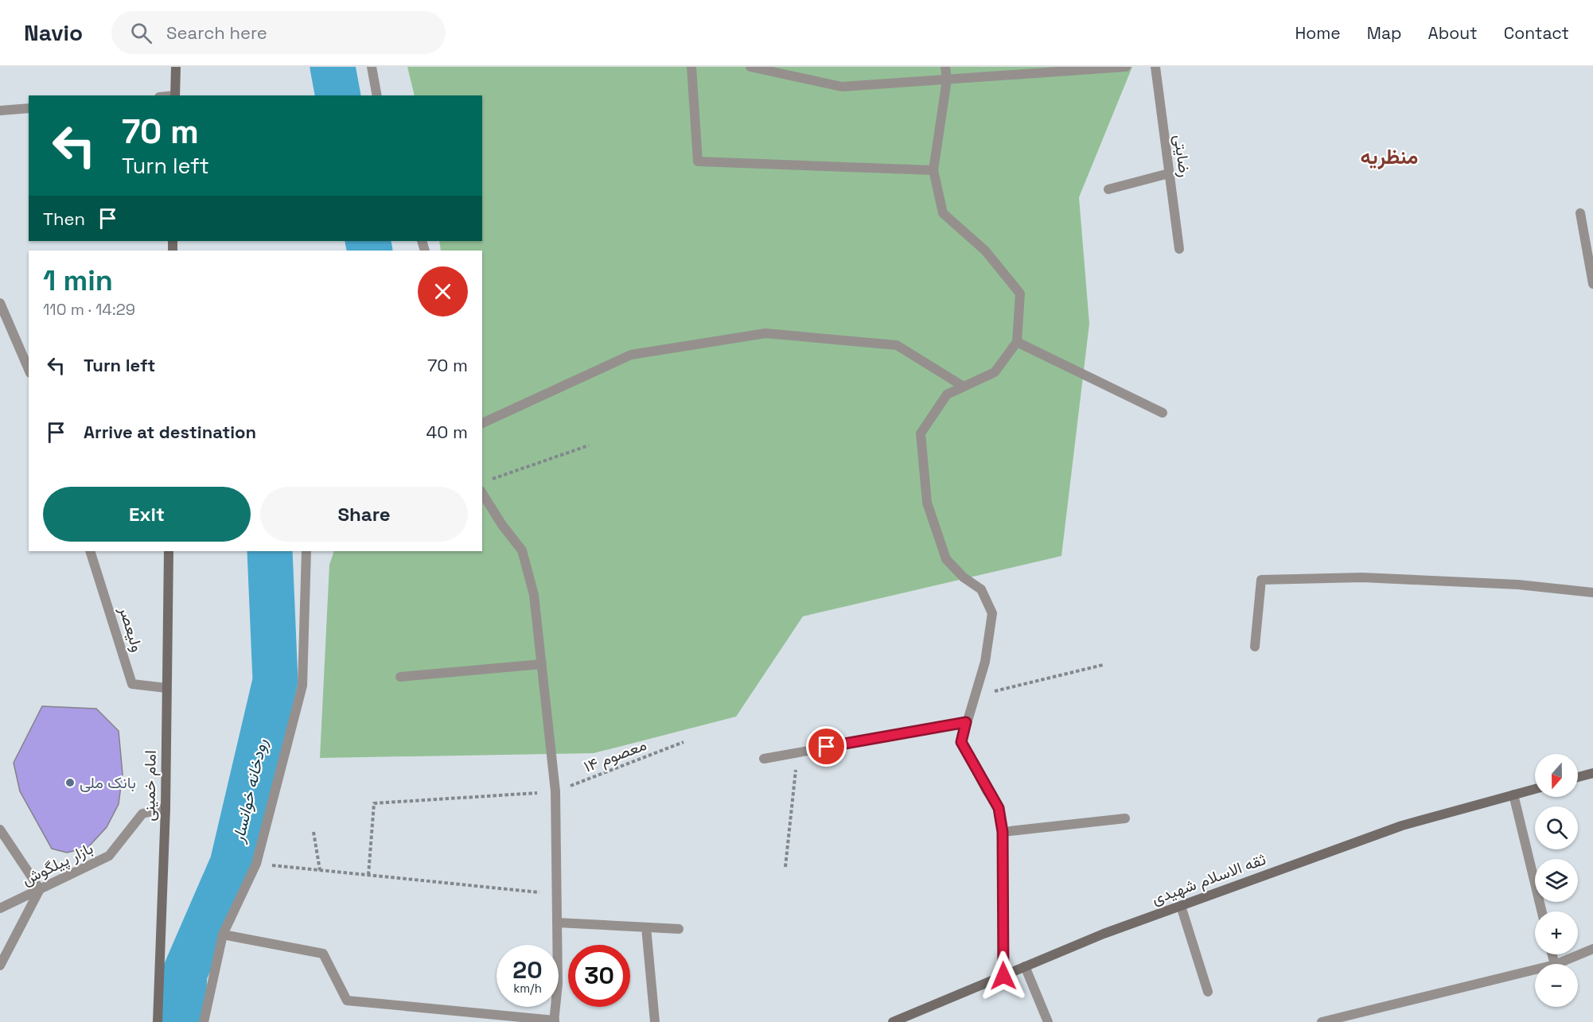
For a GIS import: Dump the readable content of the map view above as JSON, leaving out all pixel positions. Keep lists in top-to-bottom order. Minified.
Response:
{"streets":{"main road":["امام خمینی","ثقه الاسلام شهیدی"],"street":["رضایتی","ولیعصر","بازار پیلگوش"],"path":["۱۴ معصوم"]},"crossings":[["ولیعصر","امام خمینی"],["امام خمینی","بازار پیلگوش"]],"districts":["منظریه"],"water":["رودخانه خوانسار"],"places":["بانک ملی"],"north":"bottom","page":{"header":"Navio","search":"Search here","nav":["Home","Map","About","Contact"],"turn":["70 m","Turn left"],"then":"Then","heading":["1 min","110 m · 14:29"],"list":[{"name":"Turn left","value":"70 m"},{"name":"Arrive at destination","value":"40 m"}],"buttons":["Exit","Share"],"map_buttons":["+","−"],"speed":"20 km/h","limit":"30"}}
